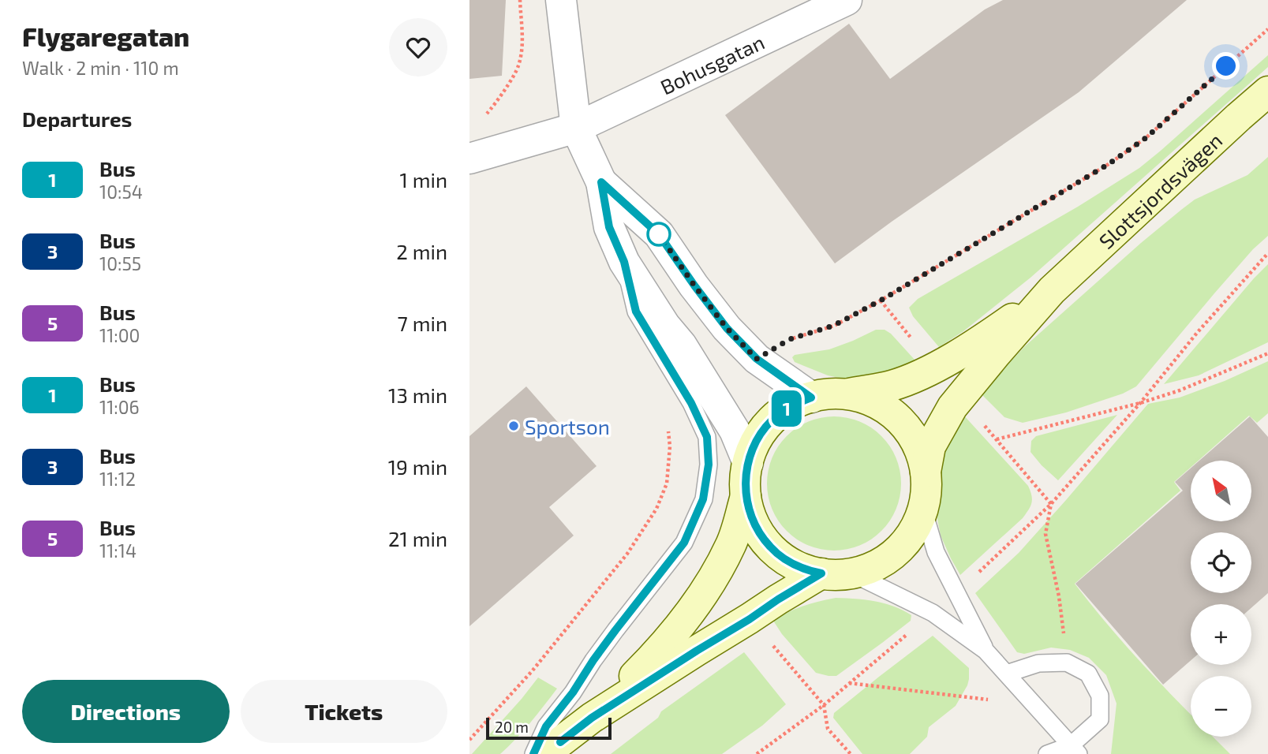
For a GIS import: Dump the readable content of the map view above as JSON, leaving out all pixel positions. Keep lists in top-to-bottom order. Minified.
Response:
{"streets":{"main road":["Slottsjordsvägen"],"street":["Bohusgatan"]},"places":["Sportson"],"lines":["bus line 1"],"scale_bar":"20 m","north":"top left","page":{"heading":[["Flygaregatan","Walk · 2 min · 110 m"],"Departures"],"on_map":"1","list":[{"mark":"1","name":"Bus","note":"10:54","value":"1 min"},{"mark":"3","name":"Bus","note":"10:55","value":"2 min"},{"mark":"5","name":"Bus","note":"11:00","value":"7 min"},{"mark":"1","name":"Bus","note":"11:06","value":"13 min"},{"mark":"3","name":"Bus","note":"11:12","value":"19 min"},{"mark":"5","name":"Bus","note":"11:14","value":"21 min"}],"map_buttons":["+","−"],"buttons":["Directions","Tickets"],"scale":"20 m"}}
